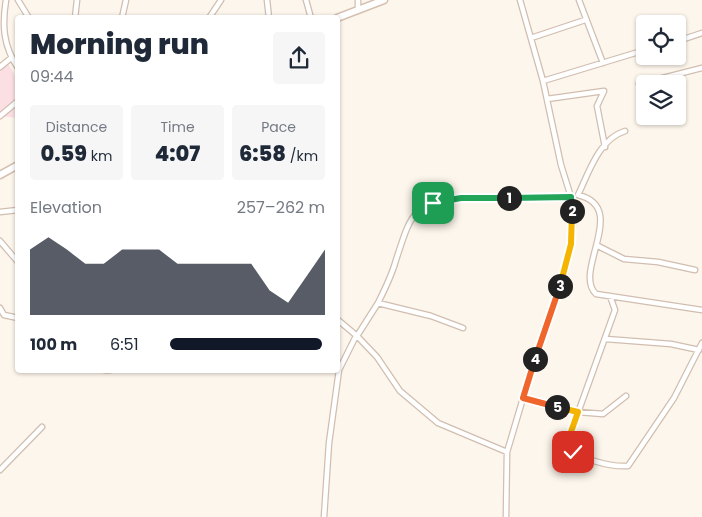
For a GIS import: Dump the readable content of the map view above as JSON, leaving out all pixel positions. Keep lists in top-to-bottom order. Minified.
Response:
{"page":{"heading":["Morning run","09:44"],"stats":[["Distance","0.59 km"],["Time","4:07"],["Pace","6:58 /km"]],"chart":["Elevation","257–262 m"],"pins":["1","2","3","4","5"],"list":[{"name":"100 m","note":"6:51"}]}}
